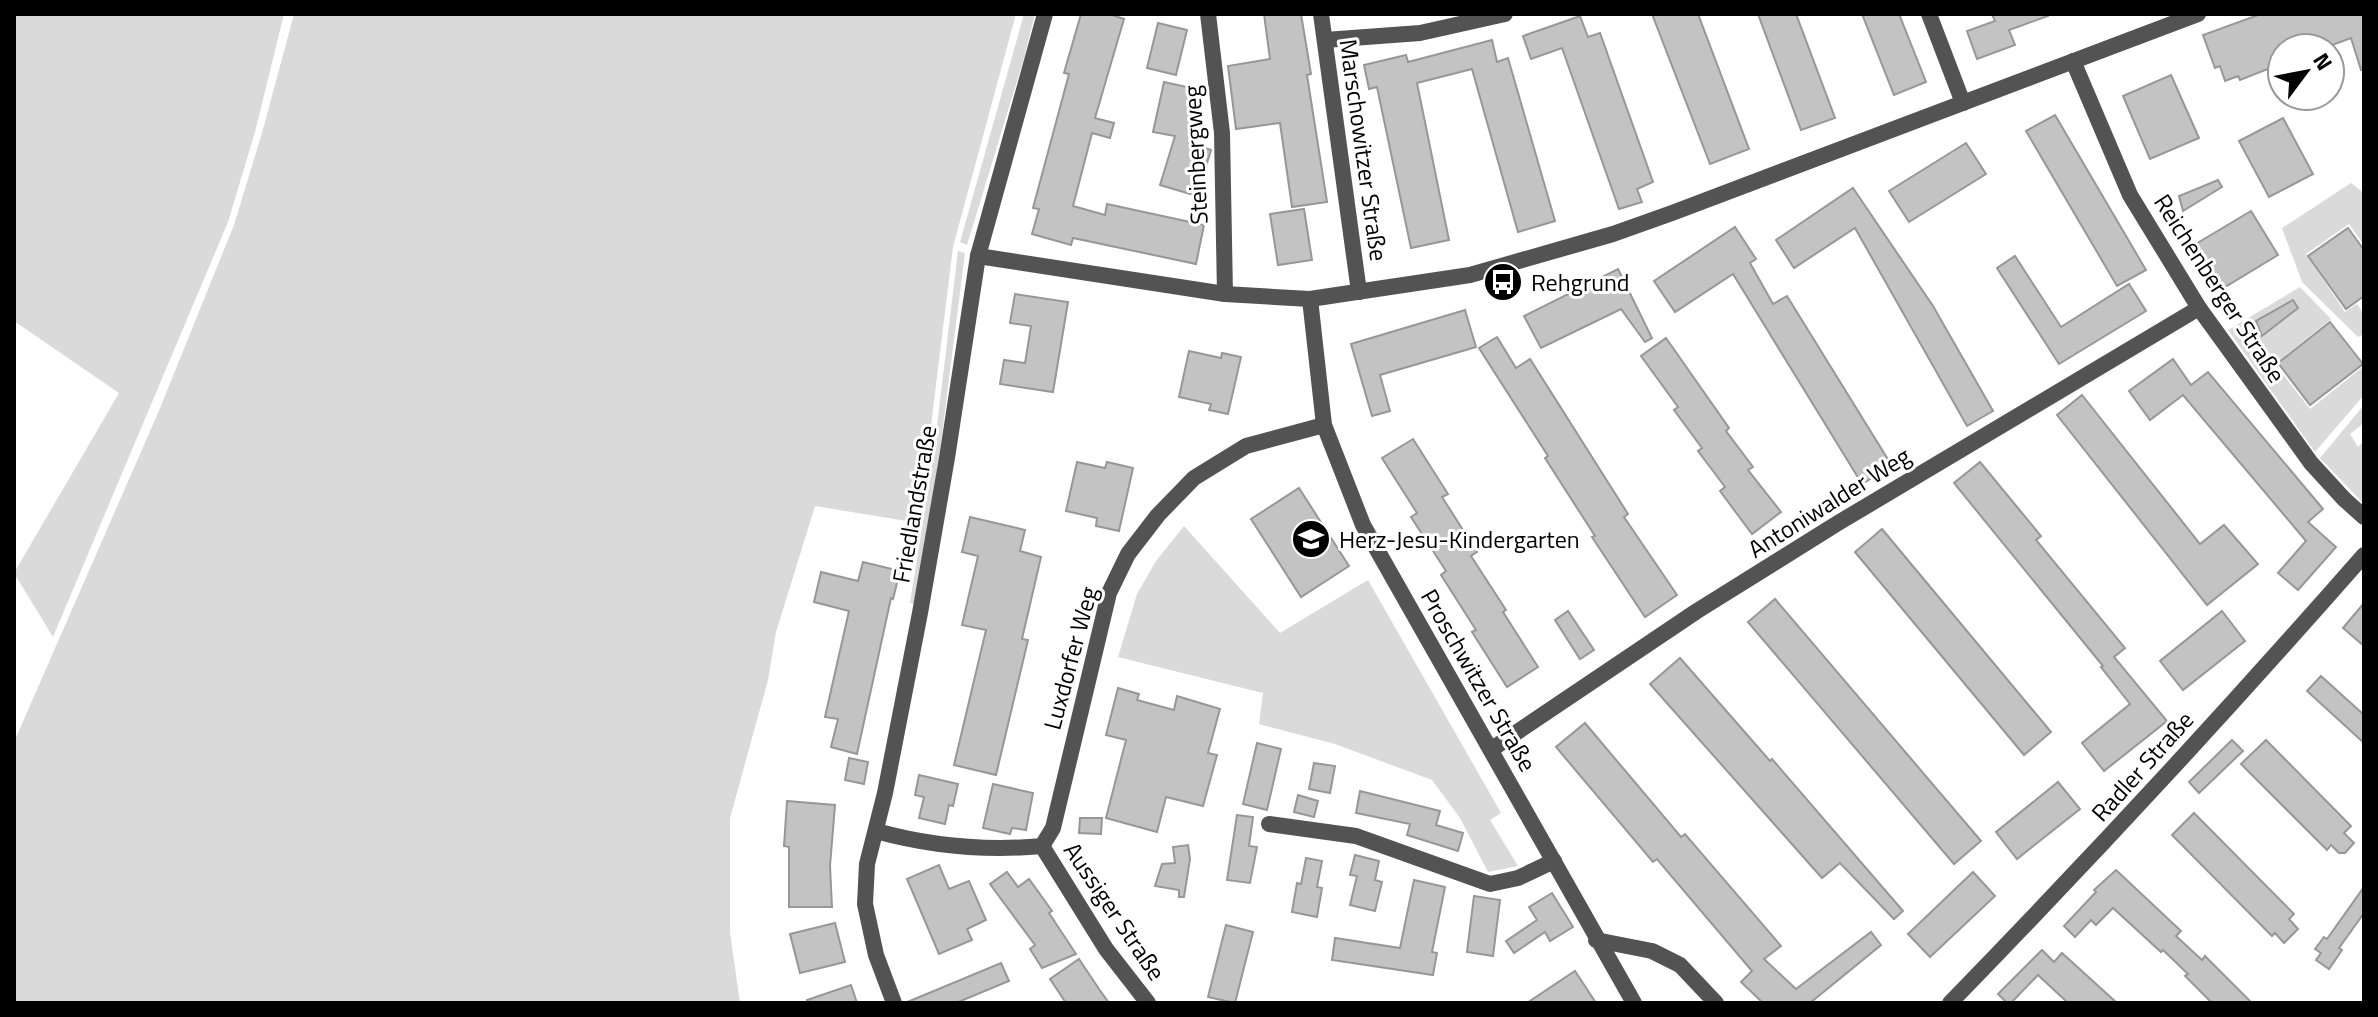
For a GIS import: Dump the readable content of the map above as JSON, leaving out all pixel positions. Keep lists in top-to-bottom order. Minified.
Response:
{"streets":{"street":["Marschowitzer Straße","Steinbergweg","Reichenberger Straße","Antoniwalder Weg","Friedlandstraße","Luxdorfer Weg","Proschwitzer Straße","Radler Straße","Aussiger Straße"]},"crossings":[["Reichenberger Straße","Antoniwalder Weg"],["Antoniwalder Weg","Proschwitzer Straße"],["Luxdorfer Weg","Proschwitzer Straße"],["Luxdorfer Weg","Aussiger Straße"]],"places":{"bus stop":["Rehgrund"],"school or university":["Herz-Jesu-Kindergarten"]},"north":"top right"}
